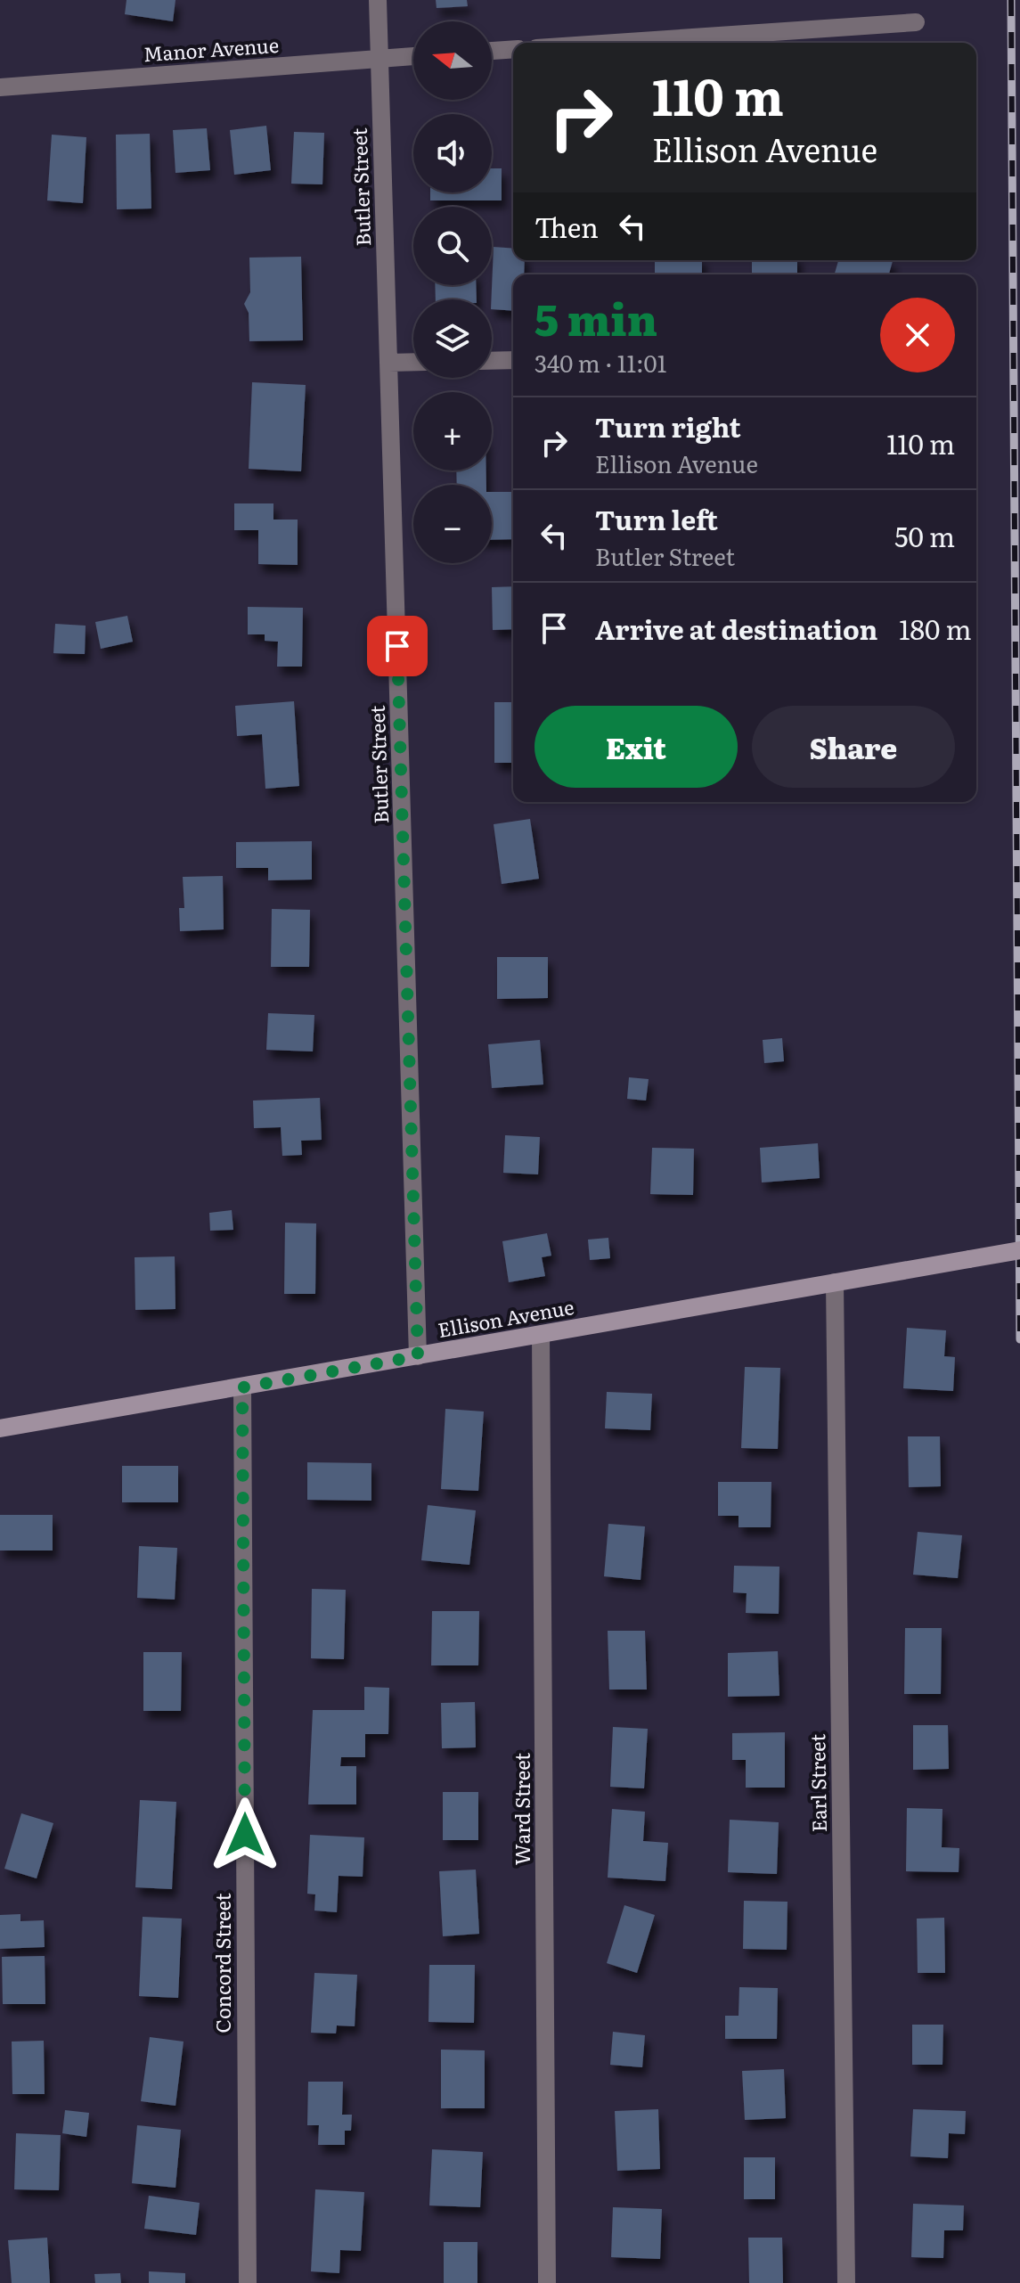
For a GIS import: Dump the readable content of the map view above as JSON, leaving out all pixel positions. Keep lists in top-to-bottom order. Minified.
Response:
{"streets":{"street":["Manor Avenue","Butler Street","Ellison Avenue","Earl Street","Ward Street","Concord Street"]},"crossings":[["Manor Avenue","Butler Street"],["Butler Street","Ellison Avenue"],["Ellison Avenue","Earl Street"],["Ellison Avenue","Ward Street"],["Ellison Avenue","Concord Street"]],"north":"left","page":{"map_buttons":["+","−"],"turn":["110 m","Ellison Avenue"],"then":"Then","heading":["5 min","340 m · 11:01"],"list":[{"name":"Turn right","note":"Ellison Avenue","value":"110 m"},{"name":"Turn left","note":"Butler Street","value":"50 m"},{"name":"Arrive at destination","value":"180 m"}],"buttons":["Exit","Share"]}}
